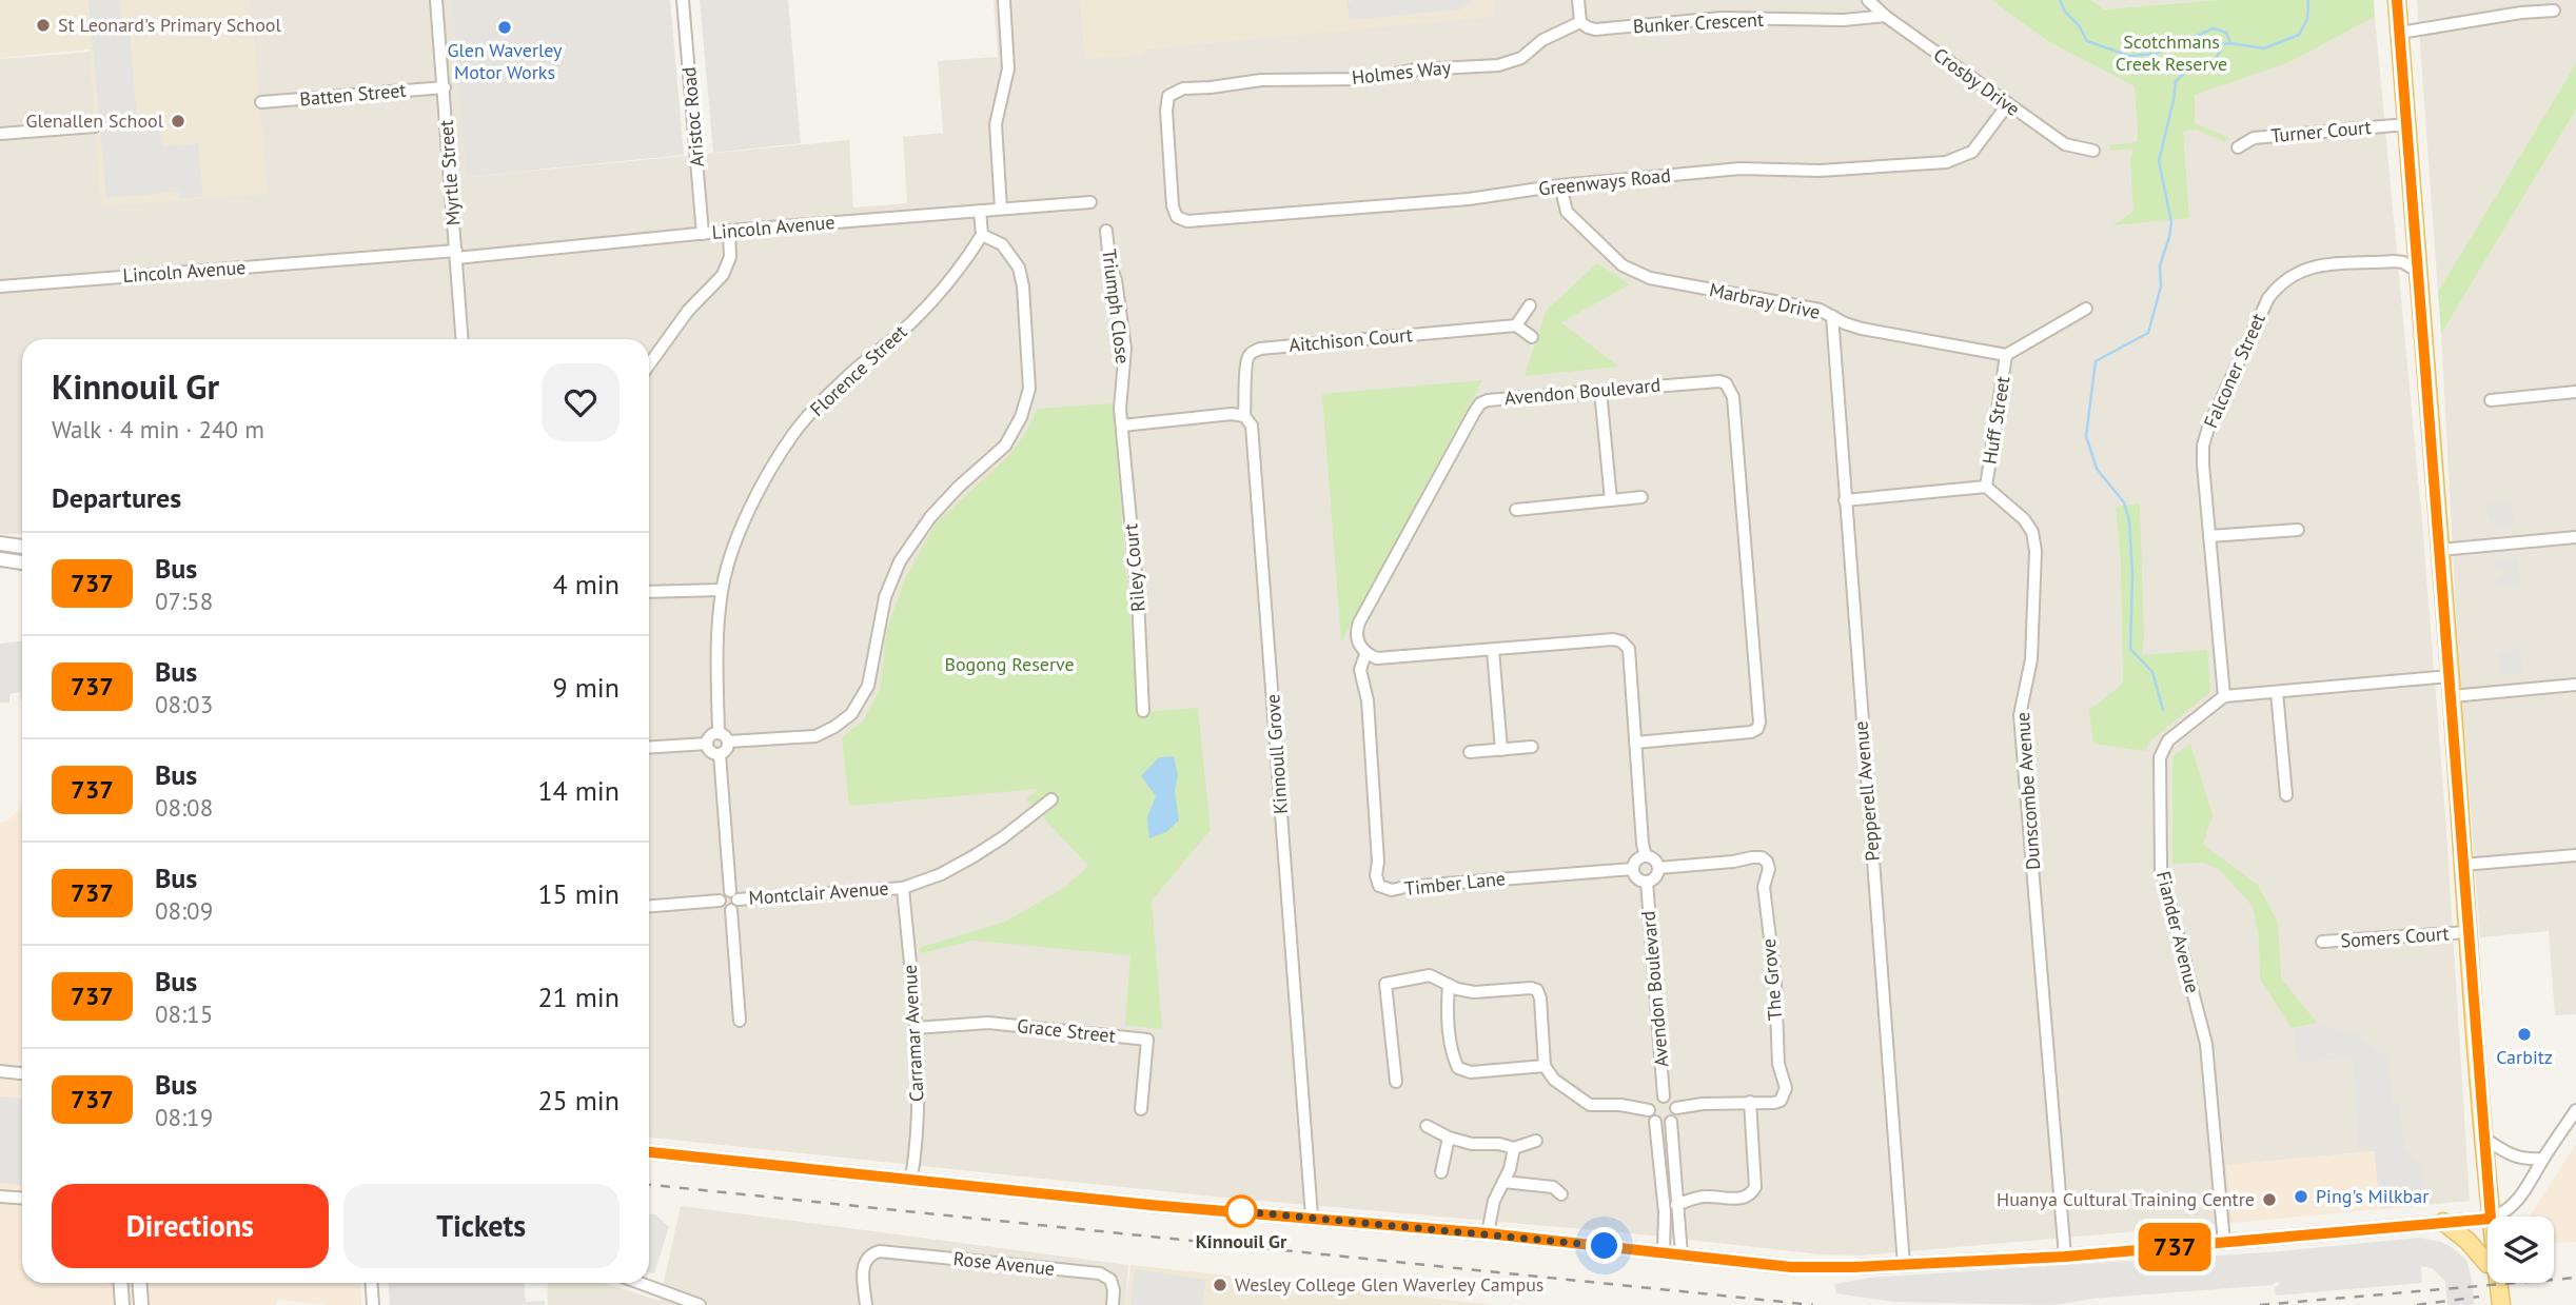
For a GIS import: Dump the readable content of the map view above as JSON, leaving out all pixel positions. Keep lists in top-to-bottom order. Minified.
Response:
{"streets":{"street":["Bunker Crescent","Holmes Way","Crosby Drive","Batten Street","Aristoc Road","Turner Court","Myrtle Street","Greenways Road","Lincoln Avenue","Marbray Drive","Triumph Close","Aitchison Court","Florence Street","Falconer Street","Avendon Boulevard","Huff Street","Riley Court","Kinnoull Grove","Pepperell Avenue","Dunscombe Avenue","Timber Lane","Montclair Avenue","Fiander Avenue","Somers Court","The Grove","Grace Street","Carramar Avenue","Rose Avenue"]},"crossings":[["Bunker Crescent","Holmes Way"],["Bunker Crescent","Crosby Drive"],["Holmes Way","Greenways Road"],["Crosby Drive","Greenways Road"],["Batten Street","Myrtle Street"],["Aristoc Road","Lincoln Avenue"],["Myrtle Street","Lincoln Avenue"],["Greenways Road","Marbray Drive"],["Marbray Drive","Huff Street"],["Marbray Drive","Pepperell Avenue"],["Triumph Close","Riley Court"],["Aitchison Court","Kinnoull Grove"],["Falconer Street","Fiander Avenue"],["Avendon Boulevard","Timber Lane"],["Avendon Boulevard","The Grove"],["Huff Street","Dunscombe Avenue"],["Timber Lane","The Grove"],["Montclair Avenue","Carramar Avenue"],["Grace Street","Carramar Avenue"]],"parks":["Scotchmans Creek Reserve","Bogong Reserve"],"places":["St Leonard's Primary School","Glen Waverley Motor Works","Glenallen School","Carbitz","Ping's Milkbar","Huanya Cultural Training Centre","Kinnouil Gr","Wesley College Glen Waverley Campus"],"lines":["bus line 737"],"page":{"on_map":"737","heading":[["Kinnouil Gr","Walk · 4 min · 240 m"],"Departures"],"list":[{"mark":"737","name":"Bus","note":"07:58","value":"4 min"},{"mark":"737","name":"Bus","note":"08:03","value":"9 min"},{"mark":"737","name":"Bus","note":"08:08","value":"14 min"},{"mark":"737","name":"Bus","note":"08:09","value":"15 min"},{"mark":"737","name":"Bus","note":"08:15","value":"21 min"},{"mark":"737","name":"Bus","note":"08:19","value":"25 min"}],"buttons":["Directions","Tickets"]}}
